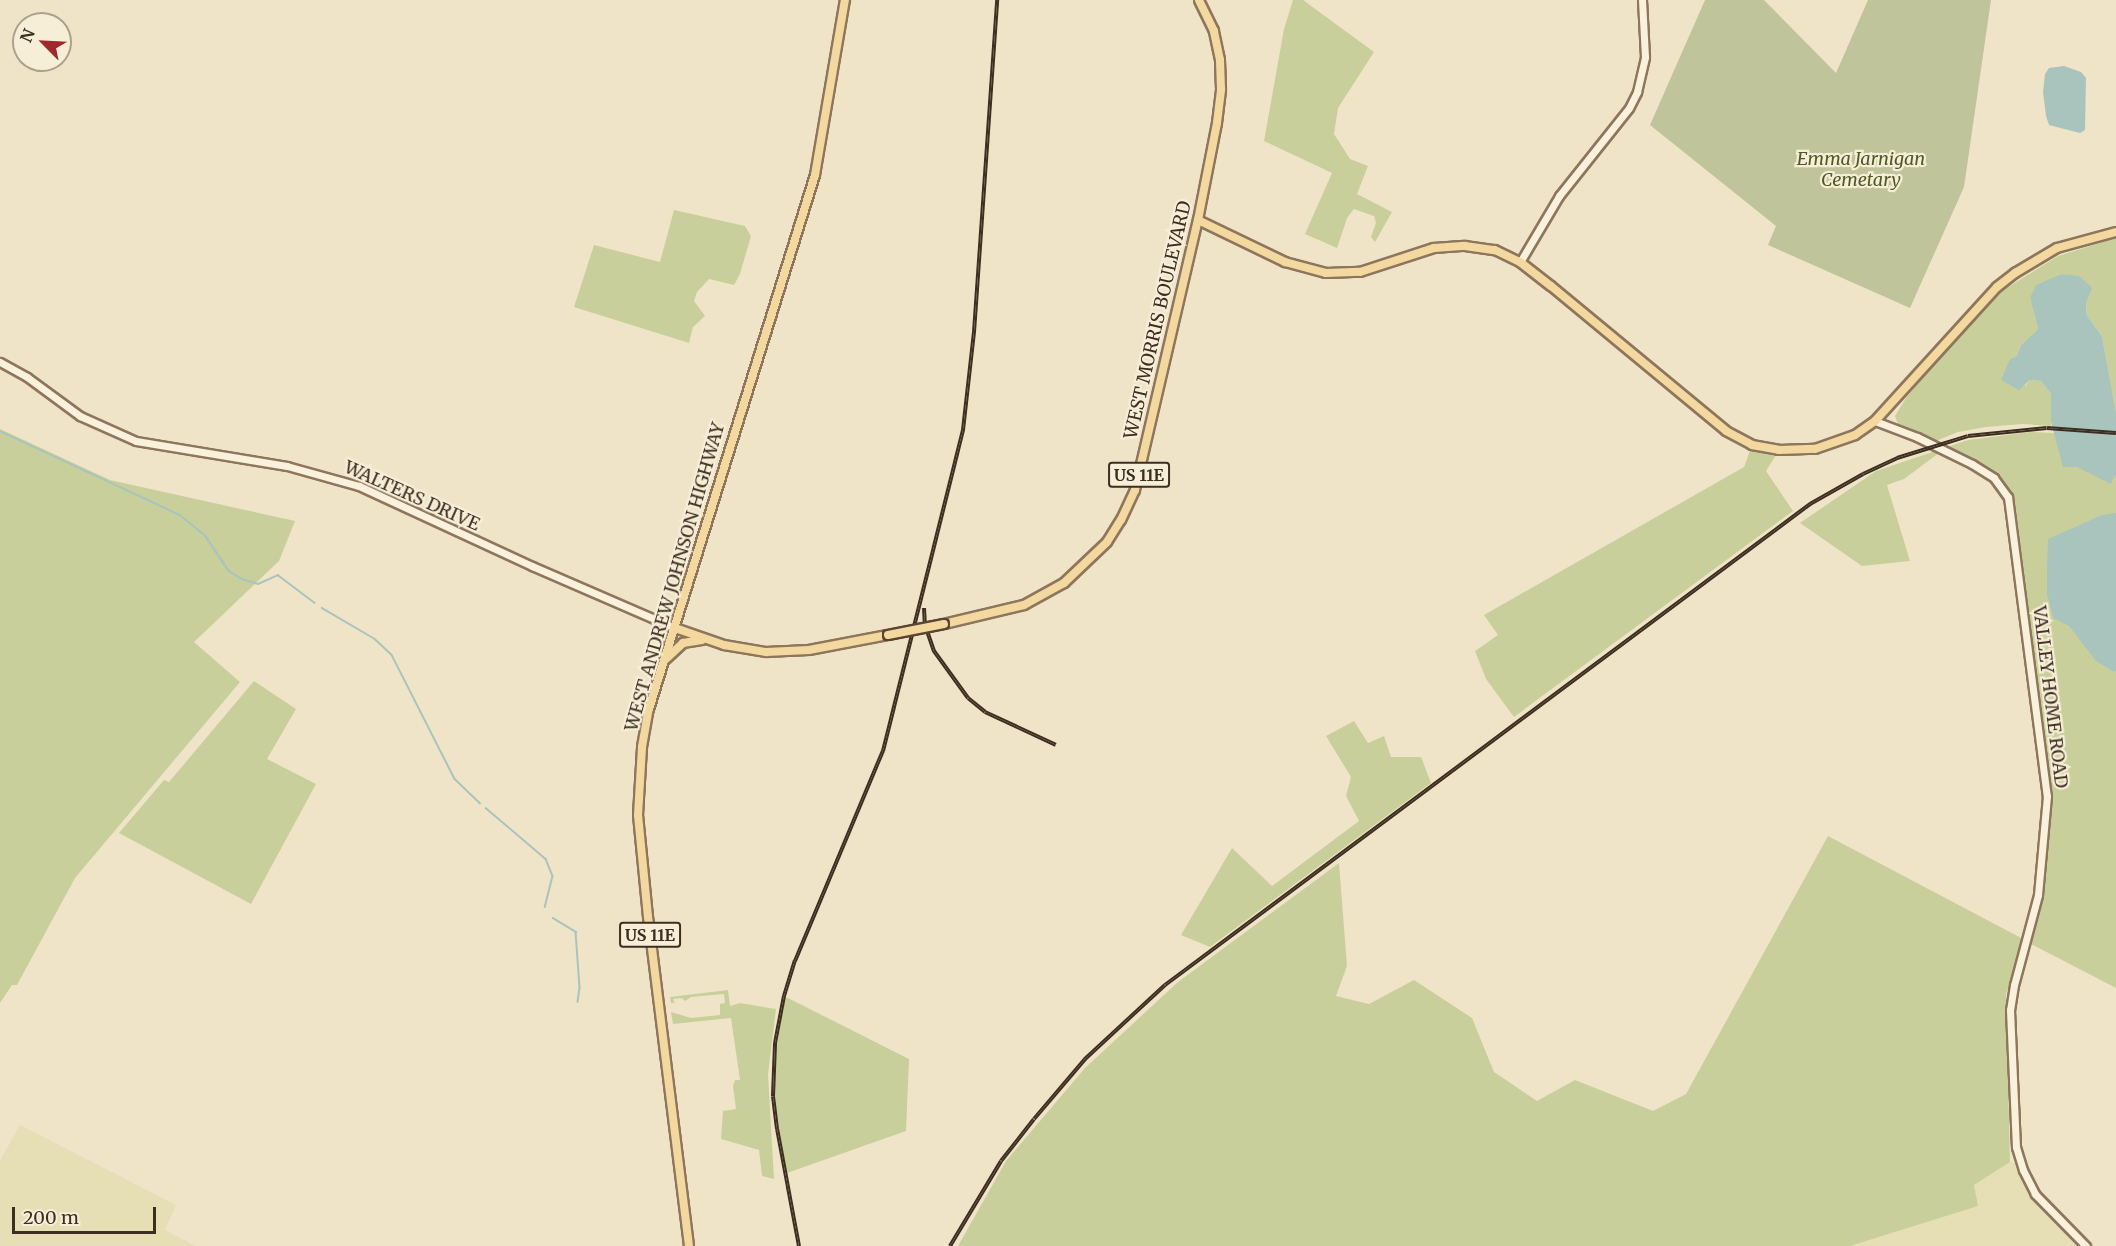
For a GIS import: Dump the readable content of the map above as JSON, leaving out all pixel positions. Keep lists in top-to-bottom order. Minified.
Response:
{"streets":{"main road":["WEST MORRIS BOULEVARD","US 11E","WEST ANDREW JOHNSON HIGHWAY"],"street":["WALTERS DRIVE","VALLEY HOME ROAD"]},"crossings":[["WEST MORRIS BOULEVARD","WALTERS DRIVE"],["WEST MORRIS BOULEVARD","WEST ANDREW JOHNSON HIGHWAY"],["WALTERS DRIVE","WEST ANDREW JOHNSON HIGHWAY"]],"parks":["Emma Jarnigan Cemetary"],"scale_bar":"200 m","north":"top left"}
